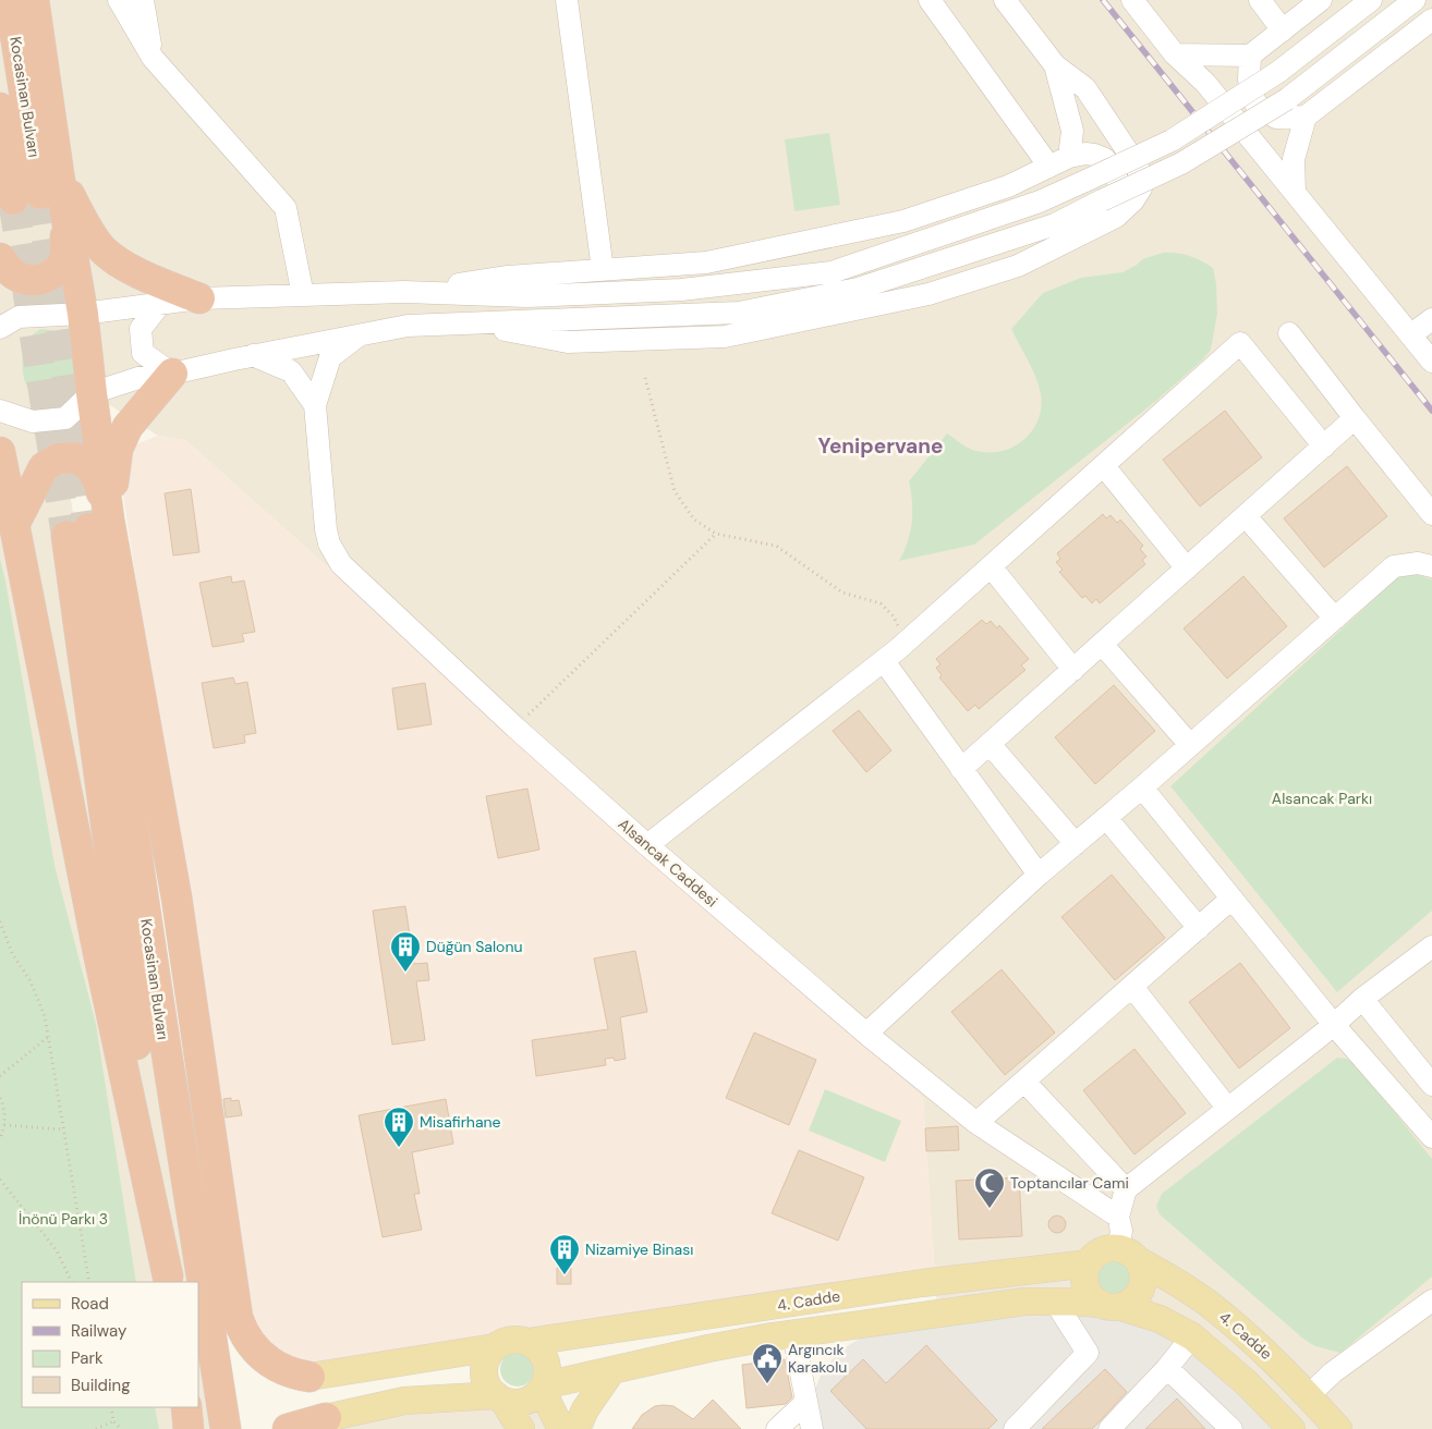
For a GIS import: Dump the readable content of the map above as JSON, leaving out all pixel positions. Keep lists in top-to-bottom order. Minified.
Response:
{"streets":{"highway":["Kocasinan Bulvarı"],"main road":["4. Cadde"],"street":["Alsancak Caddesi"]},"districts":["Yenipervane"],"parks":["Alsancak Parkı","İnönü Parkı 3"],"places":{"building":["Düğün Salonu","Misafirhane","Nizamiye Binası"],"mosque":["Toptancılar Cami"],"public building":["Argıncık Karakolu"]},"legend":["Road","Railway","Park","Building"]}
